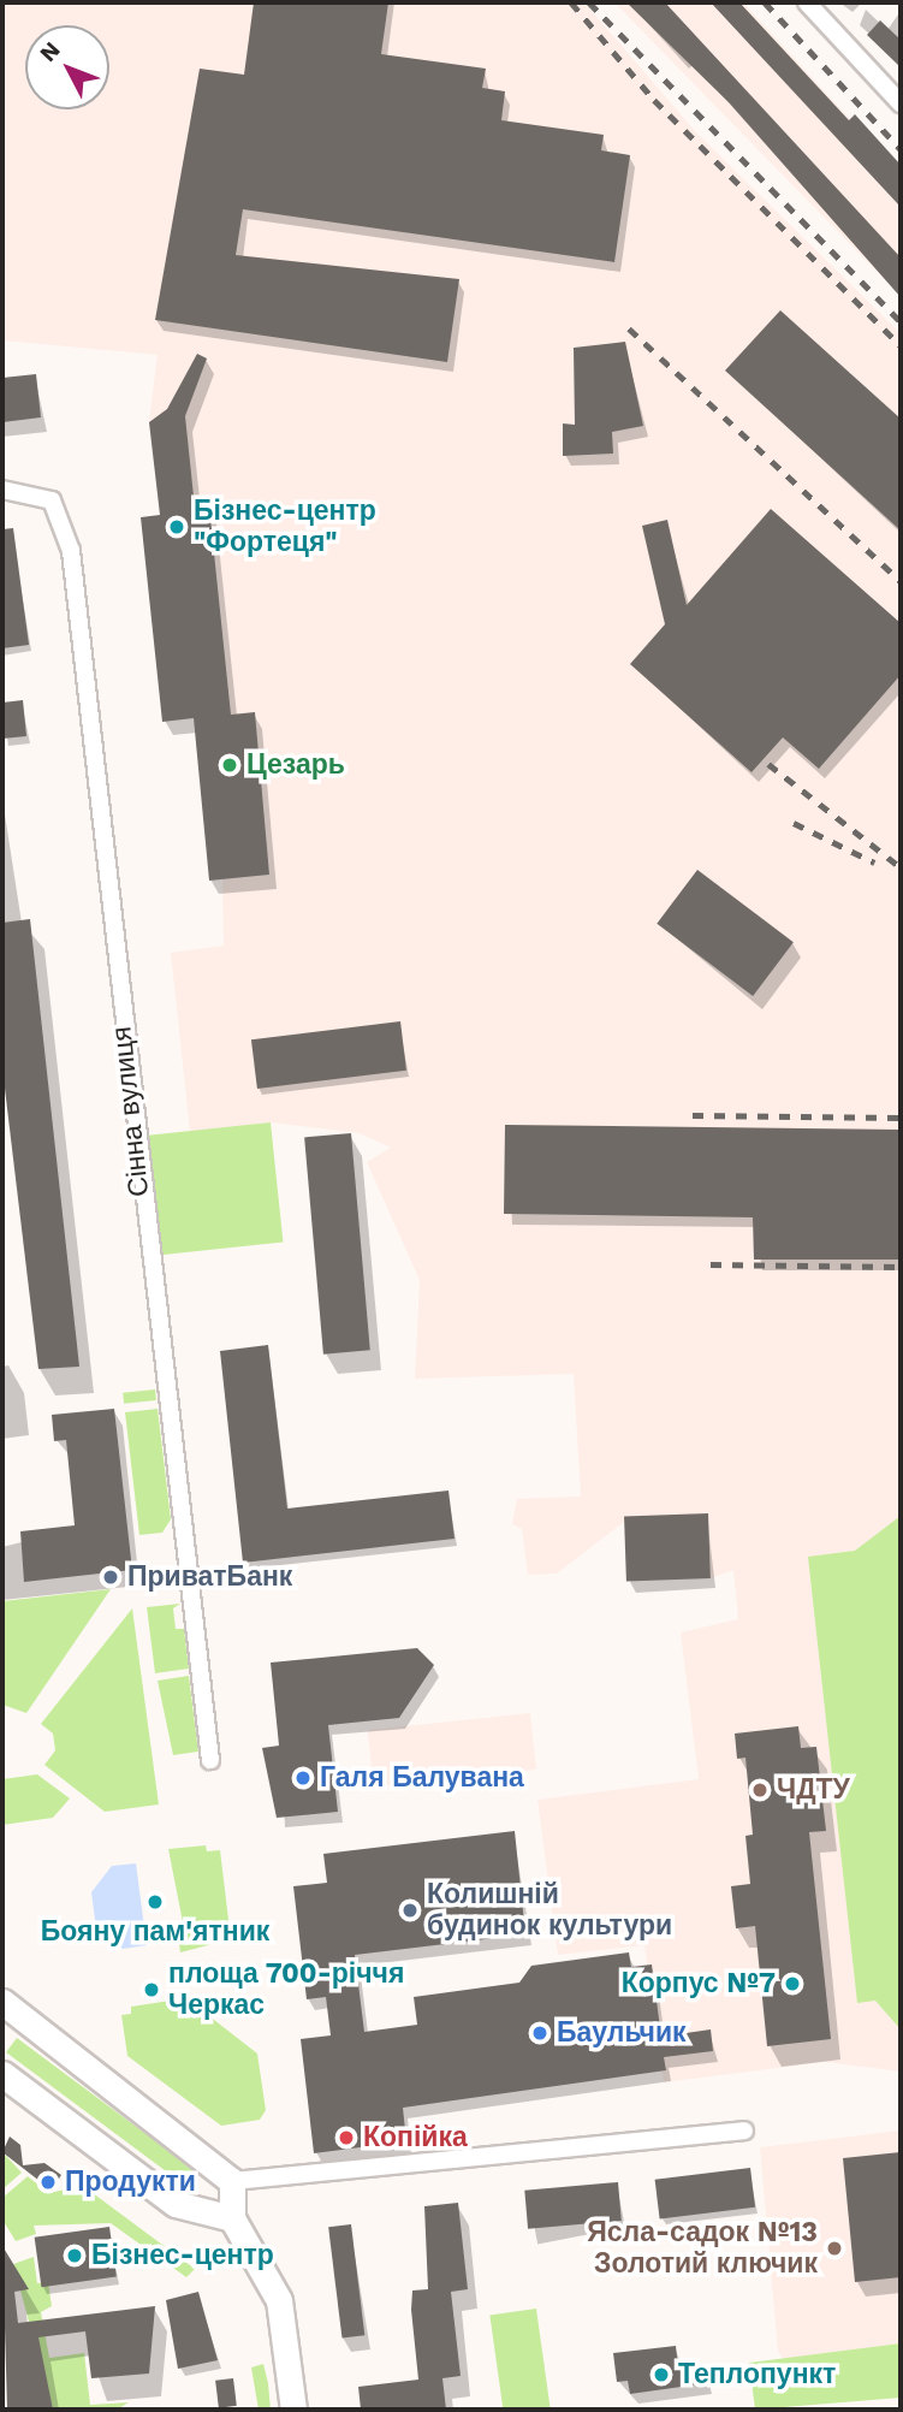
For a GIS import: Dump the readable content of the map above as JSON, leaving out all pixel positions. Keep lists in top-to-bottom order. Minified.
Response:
{"streets":{"street":["Сінна вулиця"]},"places":["Бізнес-центр \"Фортеця\"","Цезарь","ПриватБанк","Галя Балувана","ЧДТУ","Бояну пам'ятник","Колишній будинок культури","Корпус №7","площа 700-річчя Черкас","Баульчик","Копійка","Продукти","Ясла-садок №13 Золотий ключик","Бізнес-центр","Теплопункт"],"north":"top left"}
